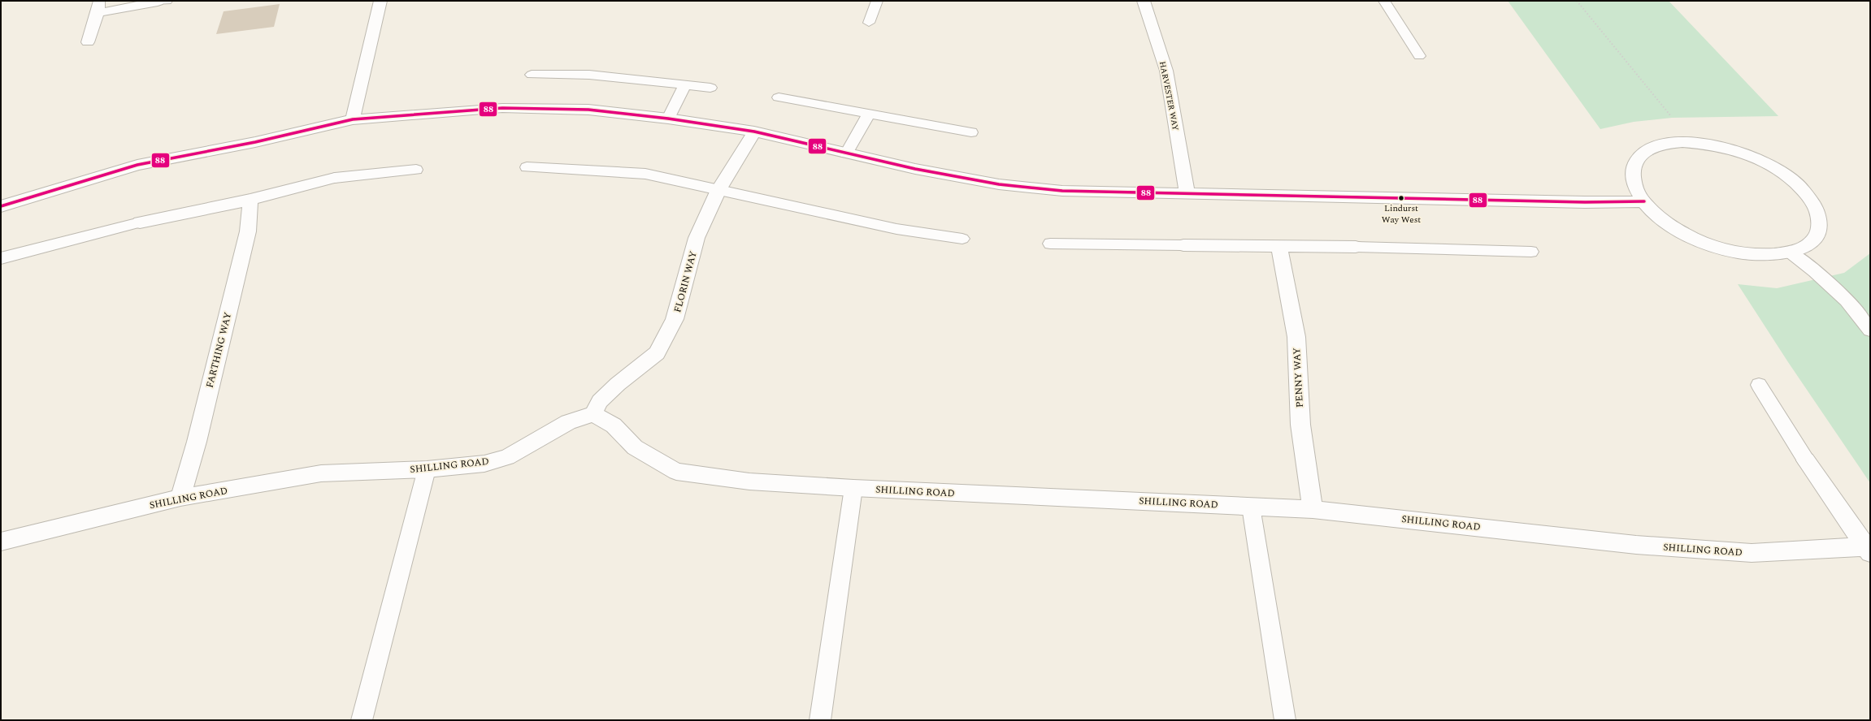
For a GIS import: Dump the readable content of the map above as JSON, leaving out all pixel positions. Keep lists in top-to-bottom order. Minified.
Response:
{"streets":{"street":["HARVESTER WAY","FLORIN WAY","FARTHING WAY","PENNY WAY","SHILLING ROAD"]},"crossings":[["FLORIN WAY","SHILLING ROAD"],["FARTHING WAY","SHILLING ROAD"],["PENNY WAY","SHILLING ROAD"]],"places":["Lindurst Way West"],"lines":["transit line 88"]}
